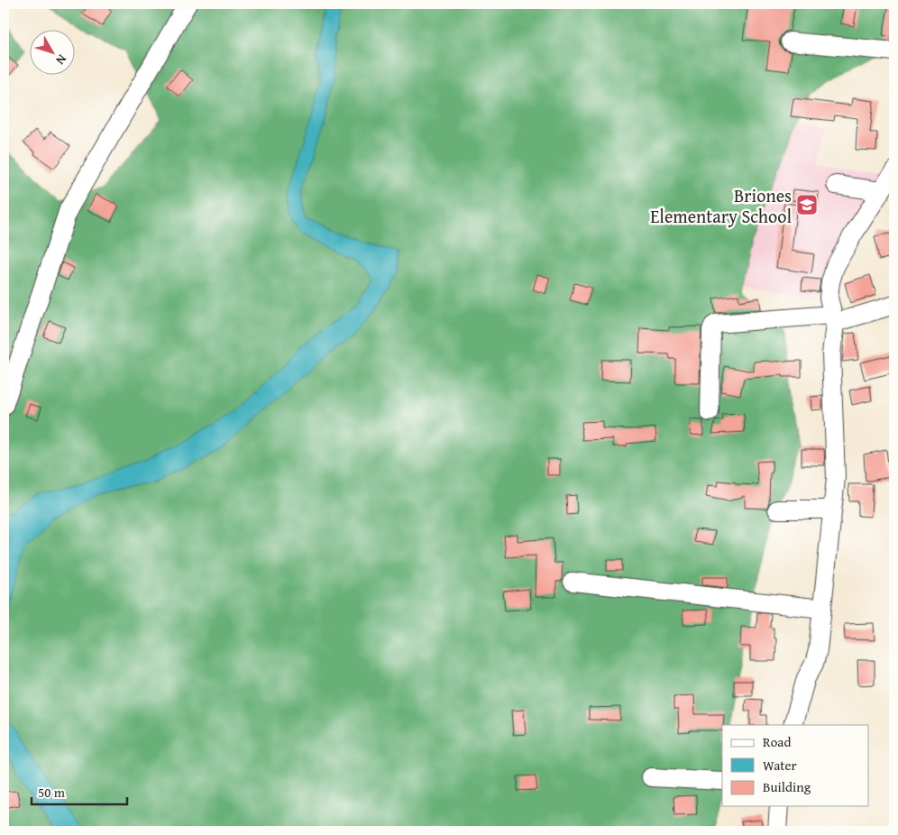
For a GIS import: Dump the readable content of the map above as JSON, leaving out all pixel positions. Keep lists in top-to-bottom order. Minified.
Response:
{"places":{"school or university":["Briones Elementary School"]},"legend":["Road","Water","Building"],"scale_bar":"50 m","north":"bottom right"}
